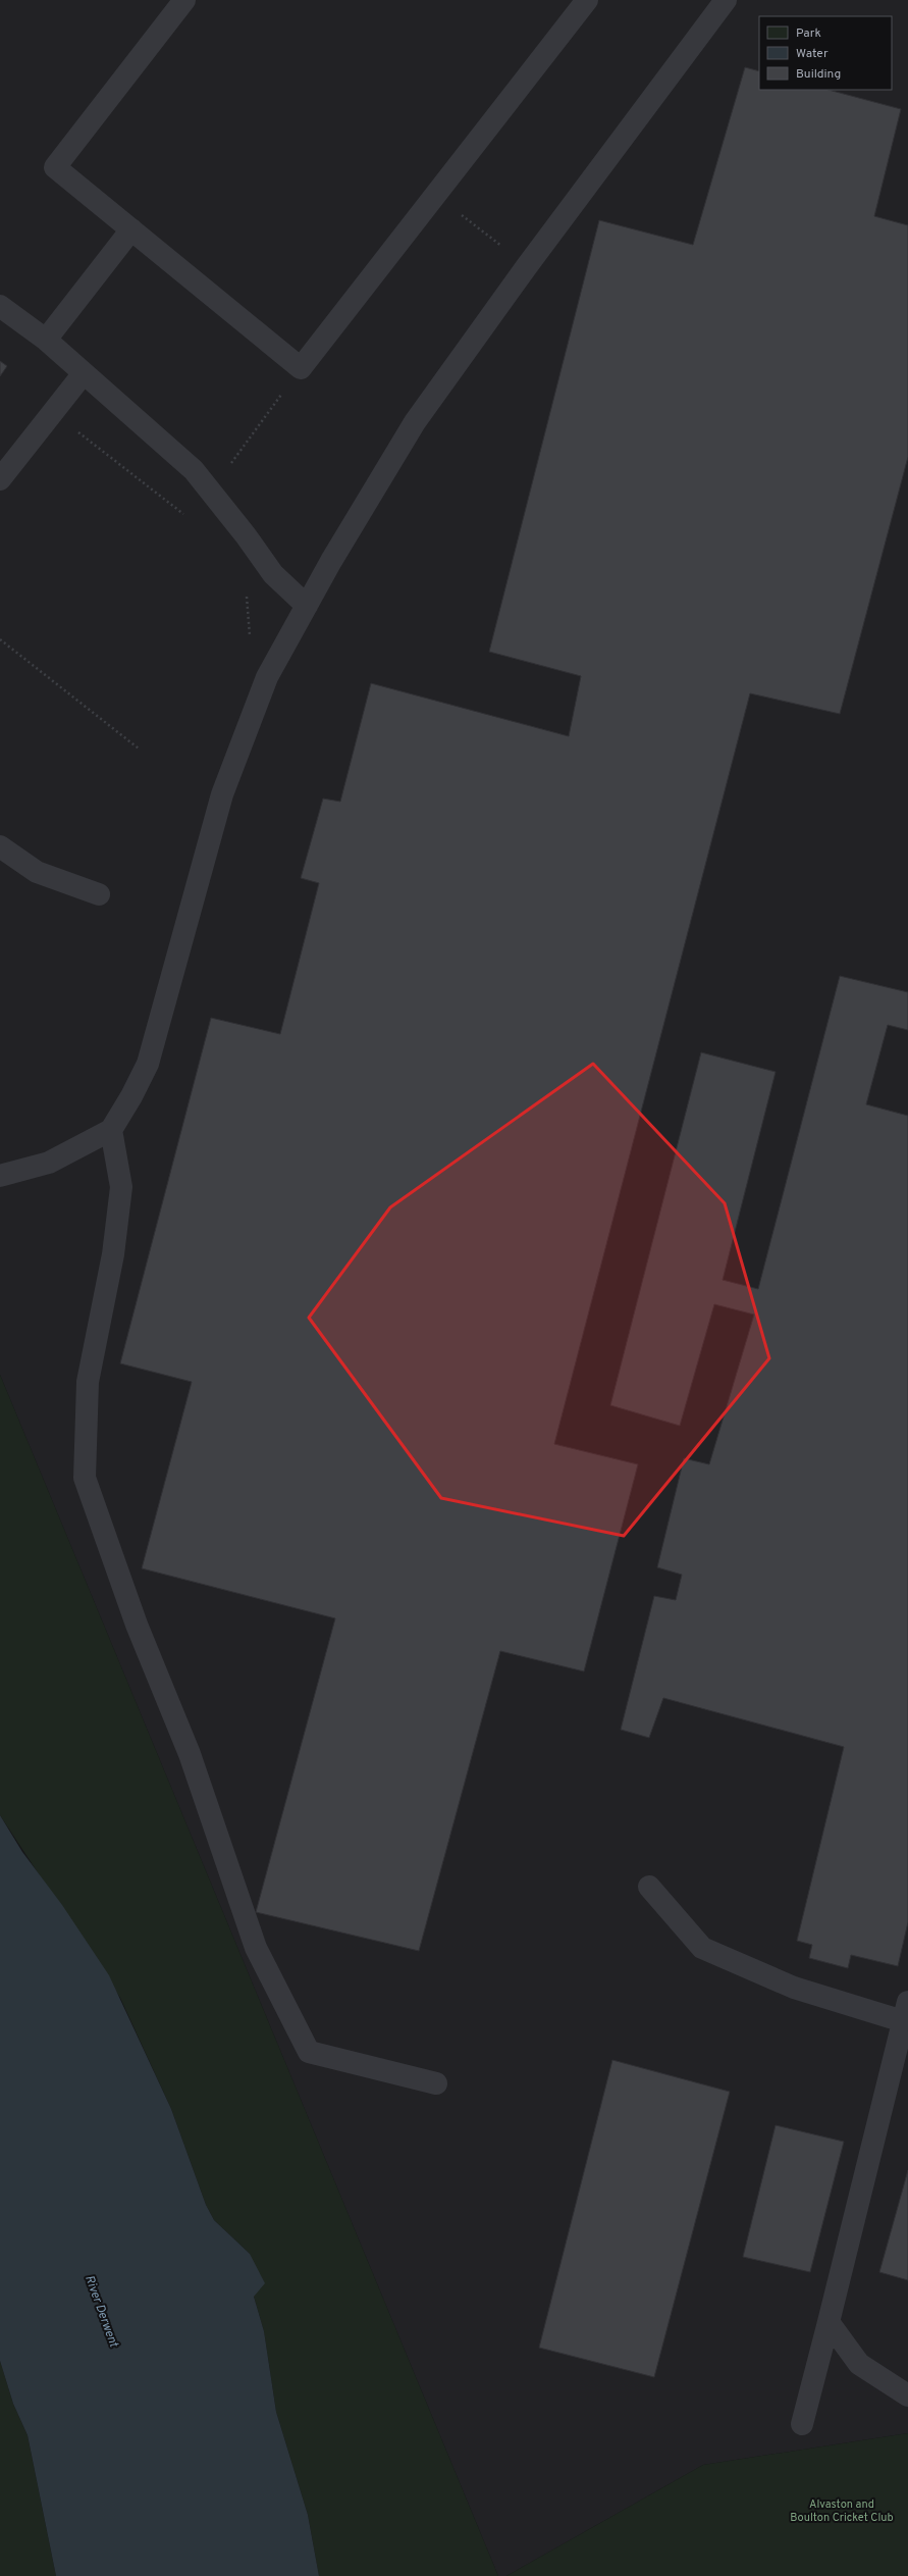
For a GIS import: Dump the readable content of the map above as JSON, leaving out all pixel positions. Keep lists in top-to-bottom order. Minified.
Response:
{"water":["River Derwent"],"parks":["Alvaston and Boulton Cricket Club"],"legend":["Park","Water","Building"]}
